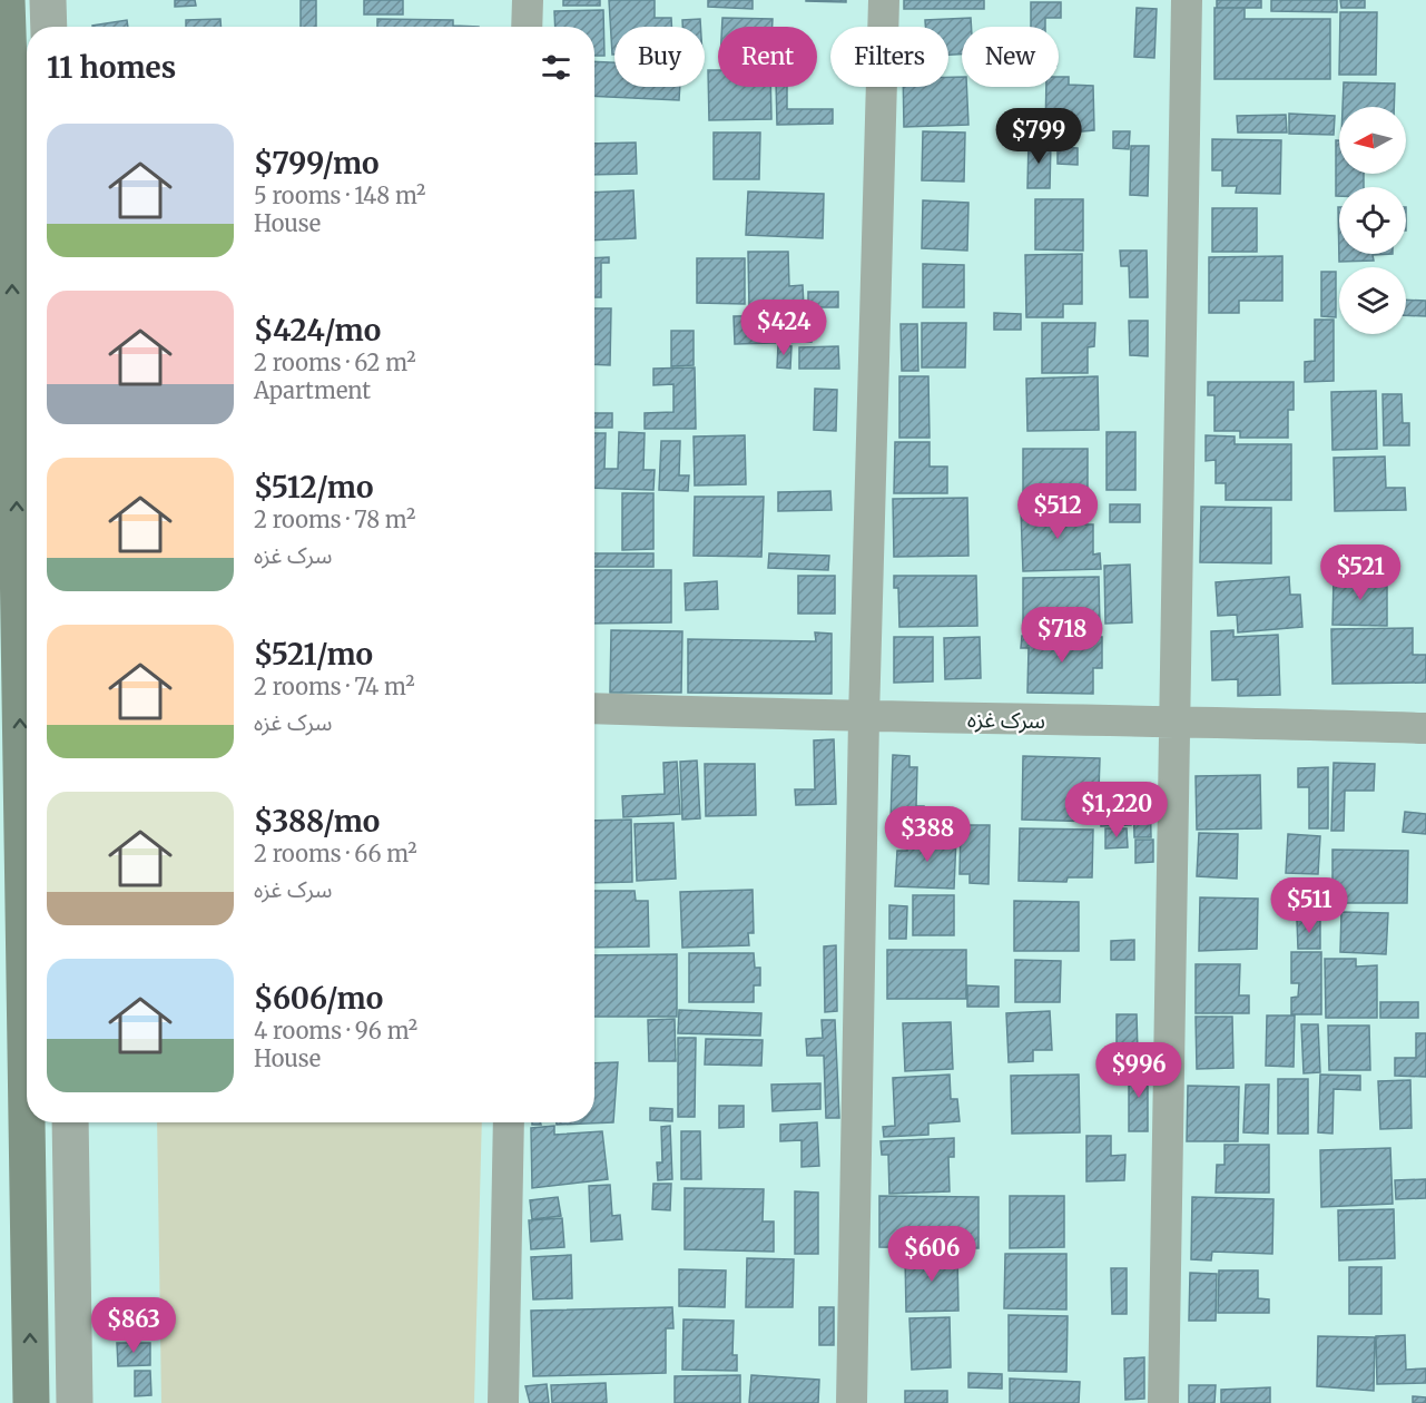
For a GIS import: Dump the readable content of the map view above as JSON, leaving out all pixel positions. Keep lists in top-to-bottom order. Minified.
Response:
{"streets":{"street":["سرک غزه"]},"north":"left","page":{"chip":["Buy","Rent","Filters","New"],"heading":"11 homes","list":[{"name":"$799/mo","note":"5 rooms · 148 m² · House"},{"name":"$424/mo","note":"2 rooms · 62 m² · Apartment"},{"name":"$512/mo","note":"2 rooms · 78 m² · سرک غزه"},{"name":"$521/mo","note":"2 rooms · 74 m² · سرک غزه"},{"name":"$388/mo","note":"2 rooms · 66 m² · سرک غزه"},{"name":"$606/mo","note":"4 rooms · 96 m² · House"}],"price":["$799","$424","$512","$521","$718","$1,220","$388","$511","$996","$606","$863"]}}
